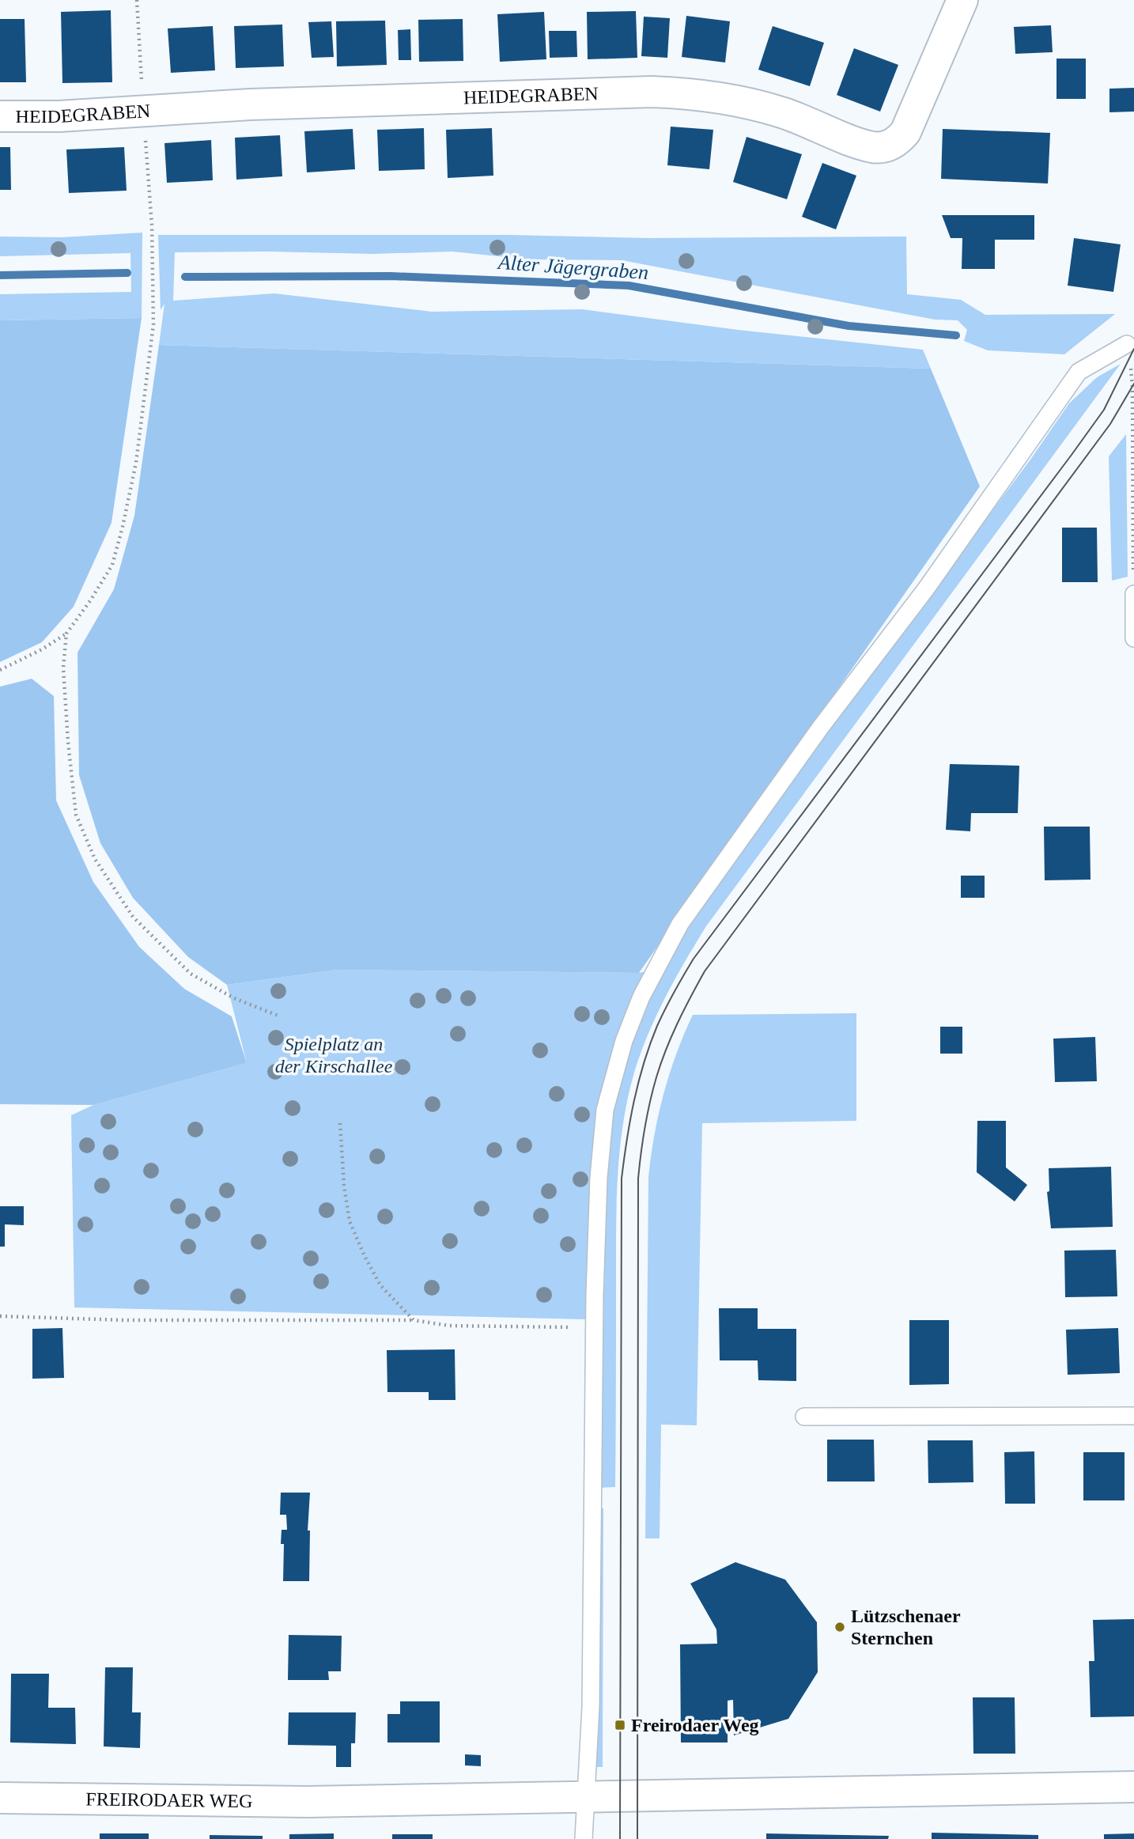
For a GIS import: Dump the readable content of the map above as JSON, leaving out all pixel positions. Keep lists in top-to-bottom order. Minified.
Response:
{"streets":{"street":["HEIDEGRABEN","FREIRODAER WEG"]},"water":["Alter Jägergraben"],"parks":["Spielplatz an der Kirschallee"],"places":{"other":["Lützschenaer Sternchen"],"transit":["Freirodaer Weg"]}}
